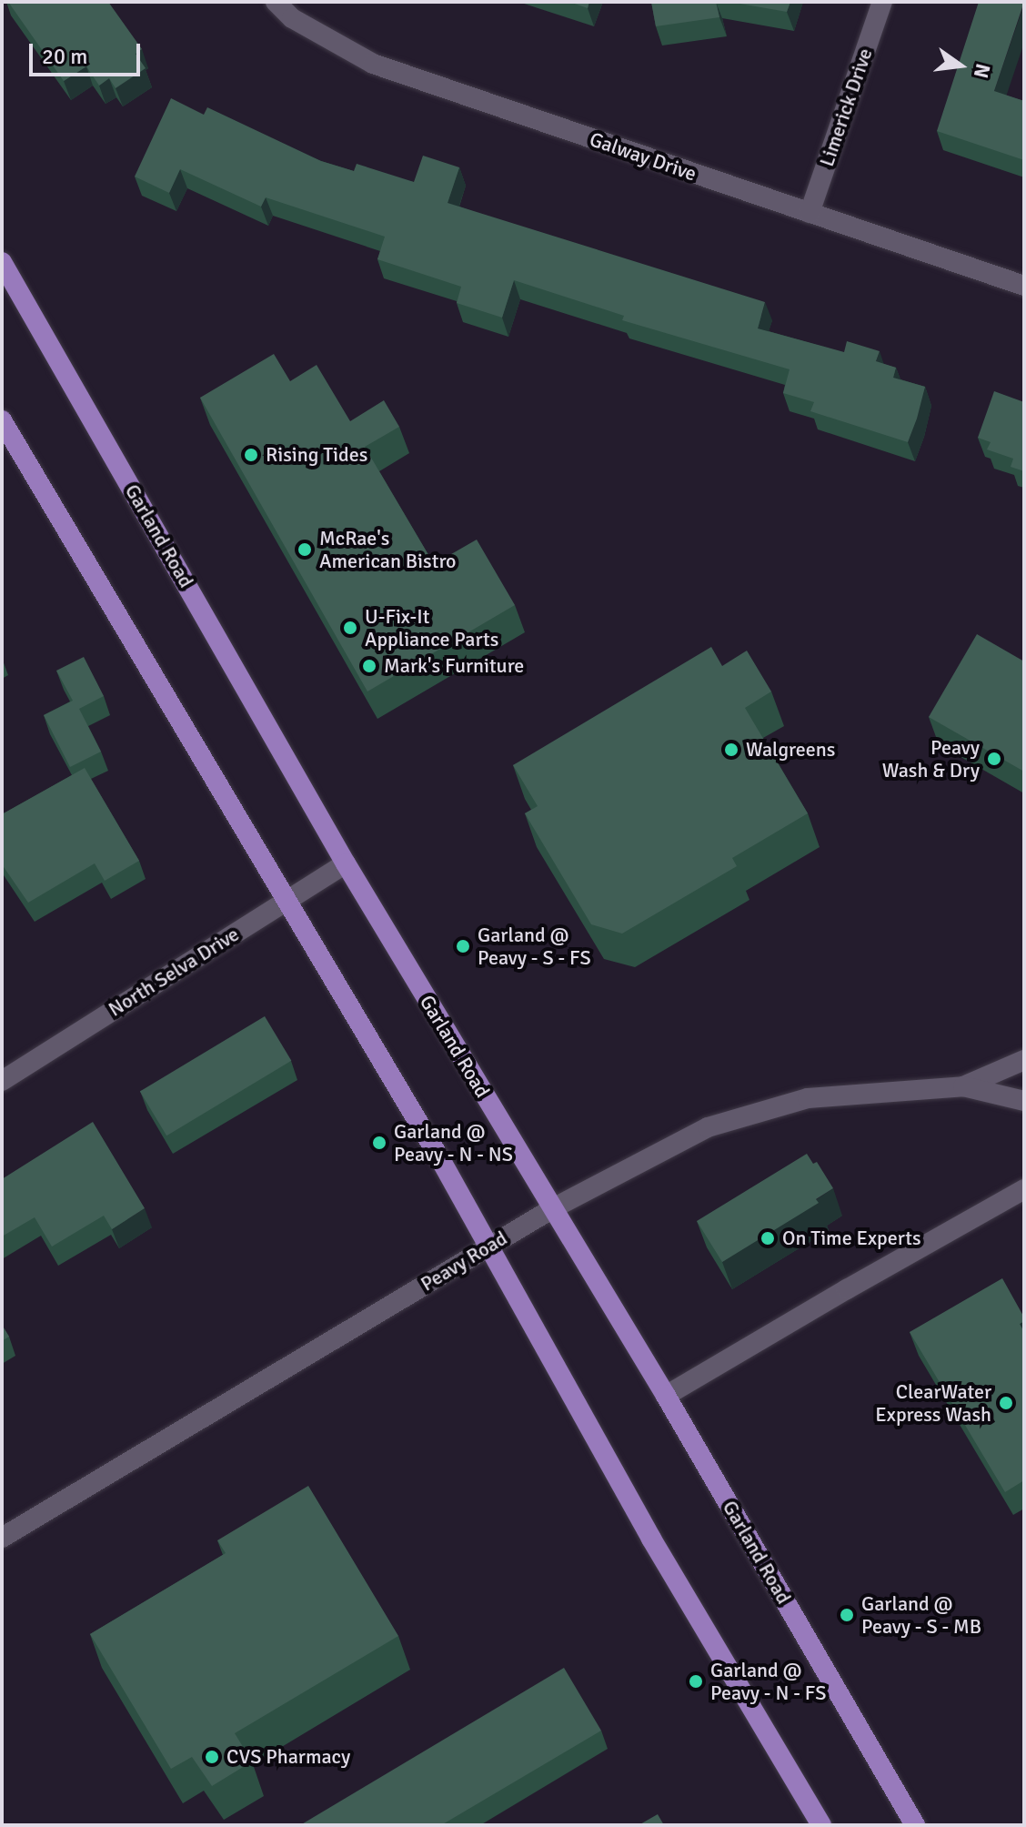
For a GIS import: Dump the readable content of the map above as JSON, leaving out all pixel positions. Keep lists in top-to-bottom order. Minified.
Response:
{"streets":{"main road":["Garland Road"],"street":["Limerick Drive","Galway Drive","North Selva Drive","Peavy Road"]},"crossings":[["Limerick Drive","Galway Drive"],["Garland Road","North Selva Drive"],["Garland Road","Peavy Road"]],"places":["Rising Tides","McRae's American Bistro","U-Fix-It Appliance Parts","Mark's Furniture","Walgreens","Peavy Wash & Dry","Garland @ Peavy - S - FS","Garland @ Peavy - N - NS","On Time Experts","ClearWater Express Wash","Garland @ Peavy - S - MB","Garland @ Peavy - N - FS","CVS Pharmacy"],"scale_bar":"20 m","north":"right"}
